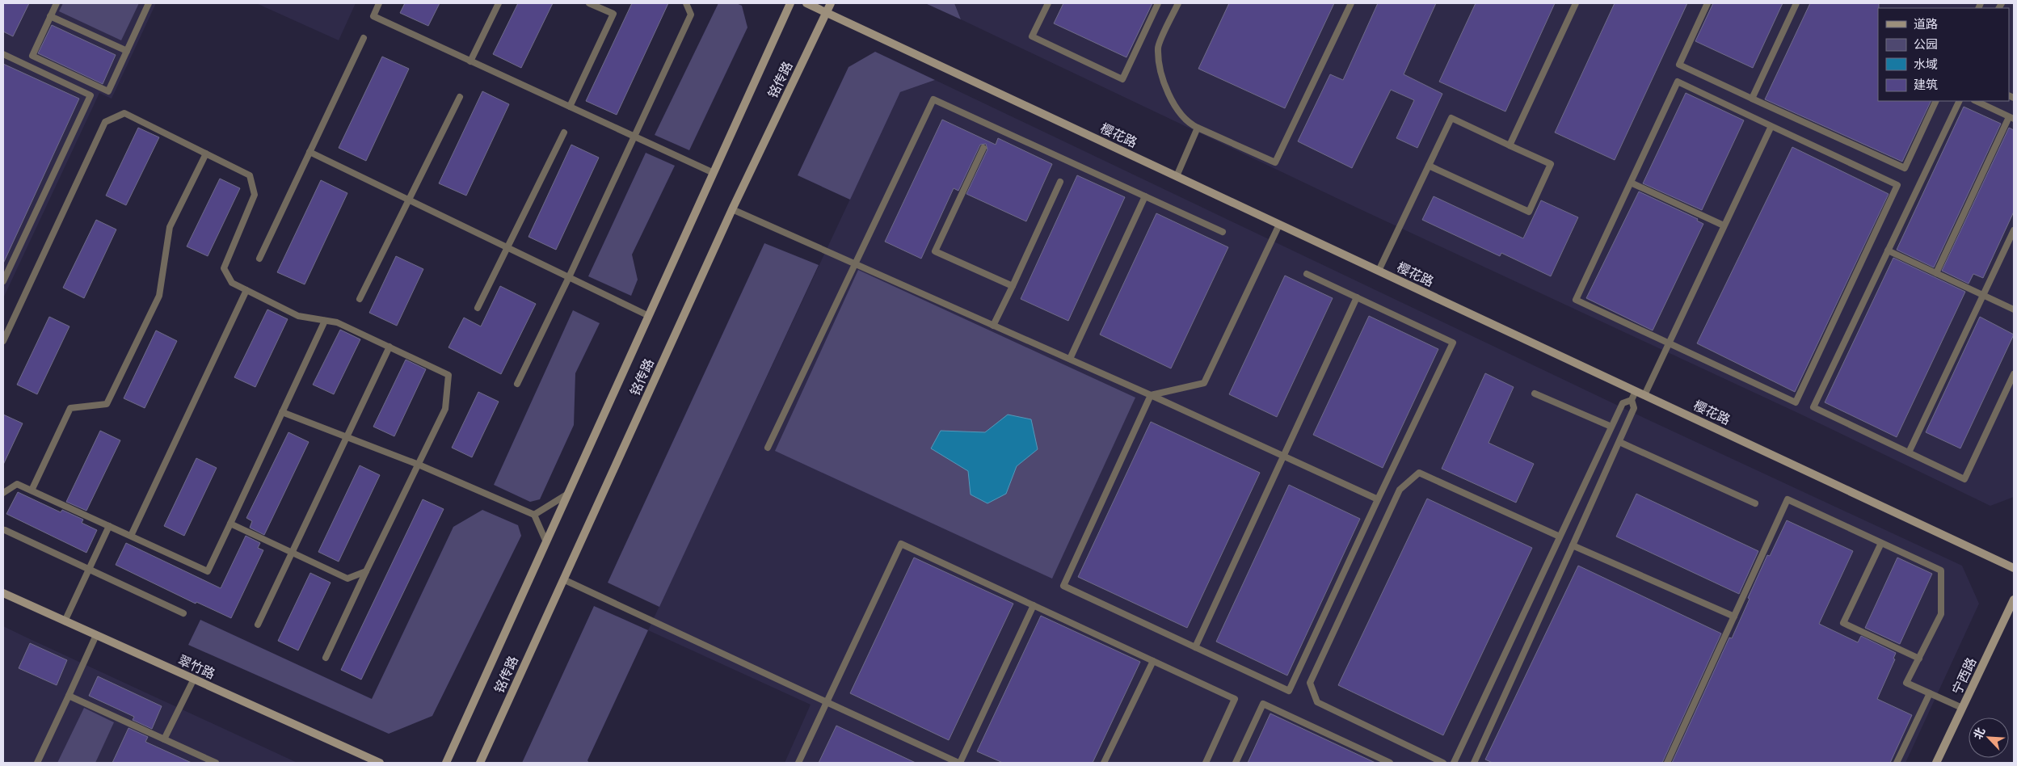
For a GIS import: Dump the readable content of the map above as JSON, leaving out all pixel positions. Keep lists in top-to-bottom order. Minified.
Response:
{"streets":{"main road":["铭传路","樱花路","翠竹路","宁西路"]},"crossings":[["铭传路","樱花路"]],"legend":["道路","公园","水域","建筑"],"north":"top left"}
